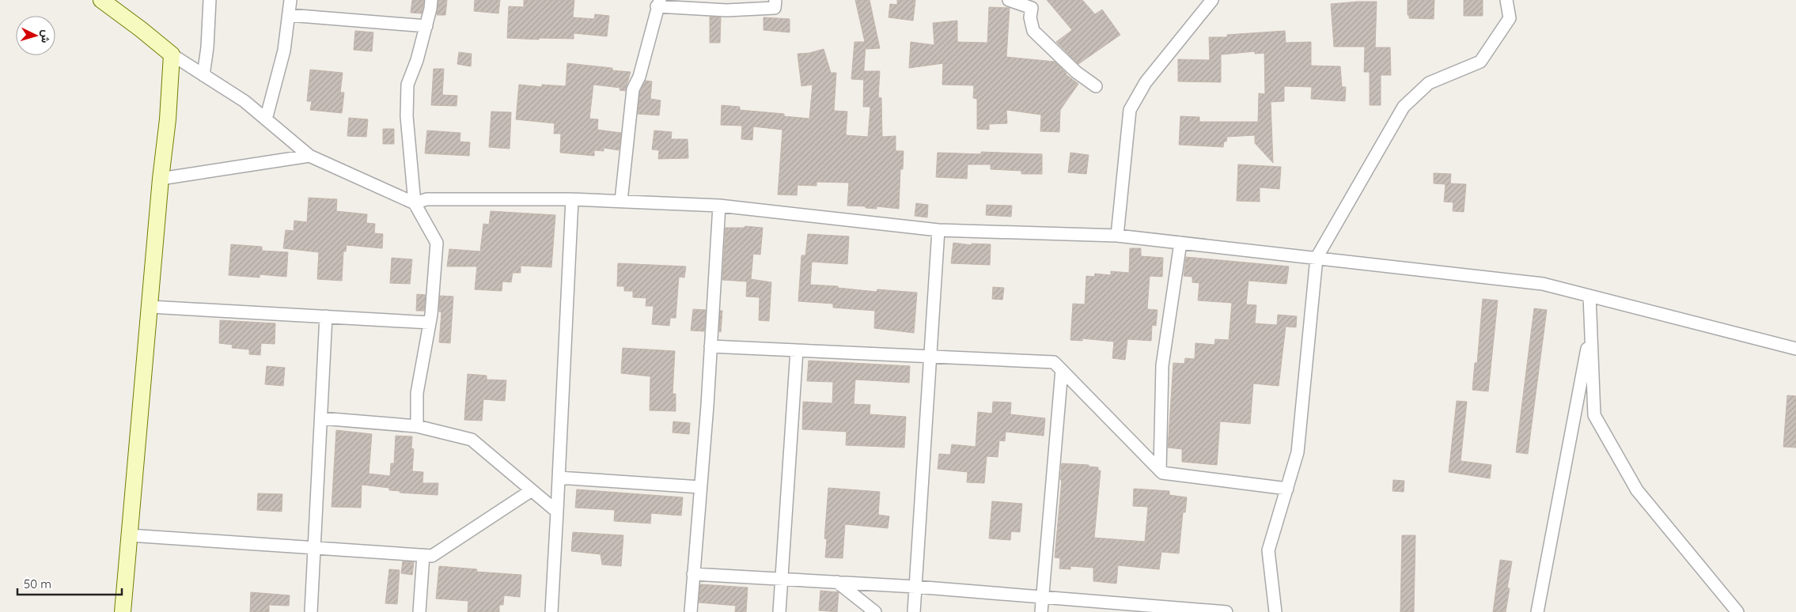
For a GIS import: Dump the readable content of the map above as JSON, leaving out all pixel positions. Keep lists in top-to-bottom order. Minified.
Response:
{"scale_bar":"50 m","north":"right"}
